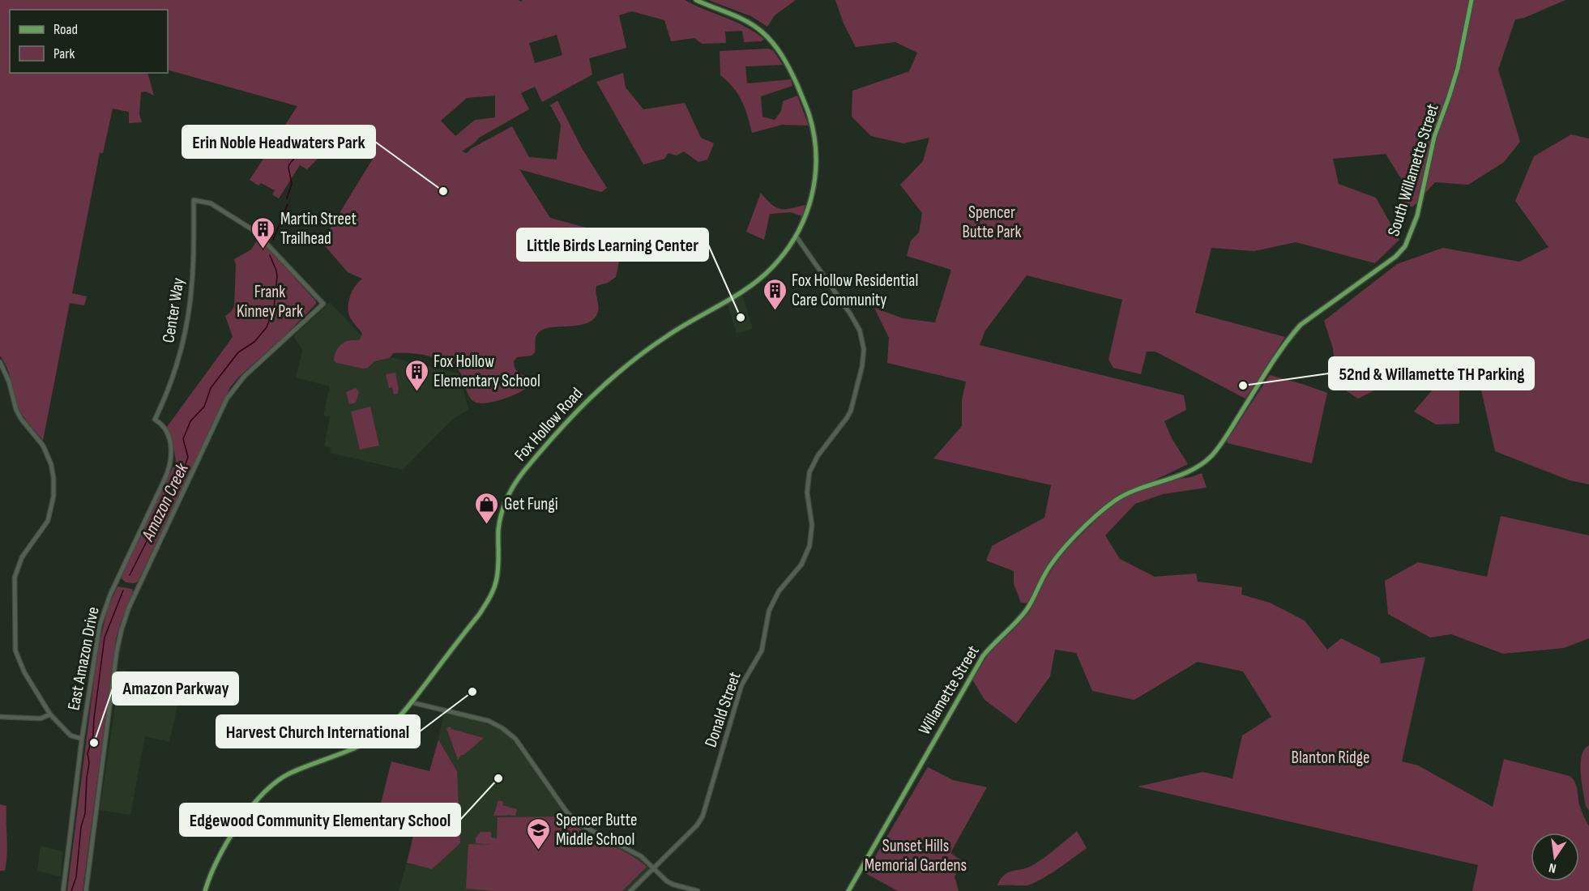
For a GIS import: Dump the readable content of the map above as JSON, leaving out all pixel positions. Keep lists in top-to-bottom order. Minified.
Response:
{"streets":{"main road":["South Willamette Street","Fox Hollow Road","Willamette Street"],"street":["Center Way","East Amazon Drive","Donald Street"]},"crossings":[["South Willamette Street","Willamette Street"],["Center Way","East Amazon Drive"],["Fox Hollow Road","Donald Street"]],"water":["Amazon Creek"],"parks":["Spencer Butte Park","Frank Kinney Park","Blanton Ridge","Sunset Hills Memorial Gardens"],"places":{"other":["Erin Noble Headwaters Park","Little Birds Learning Center","52nd & Willamette TH Parking","Harvest Church International","Amazon Parkway","Edgewood Community Elementary School"],"building":["Martin Street Trailhead","Fox Hollow Residential Care Community","Fox Hollow Elementary School"],"shop":["Get Fungi"],"school or university":["Spencer Butte Middle School"]},"legend":["Road","Park"],"north":"bottom"}
